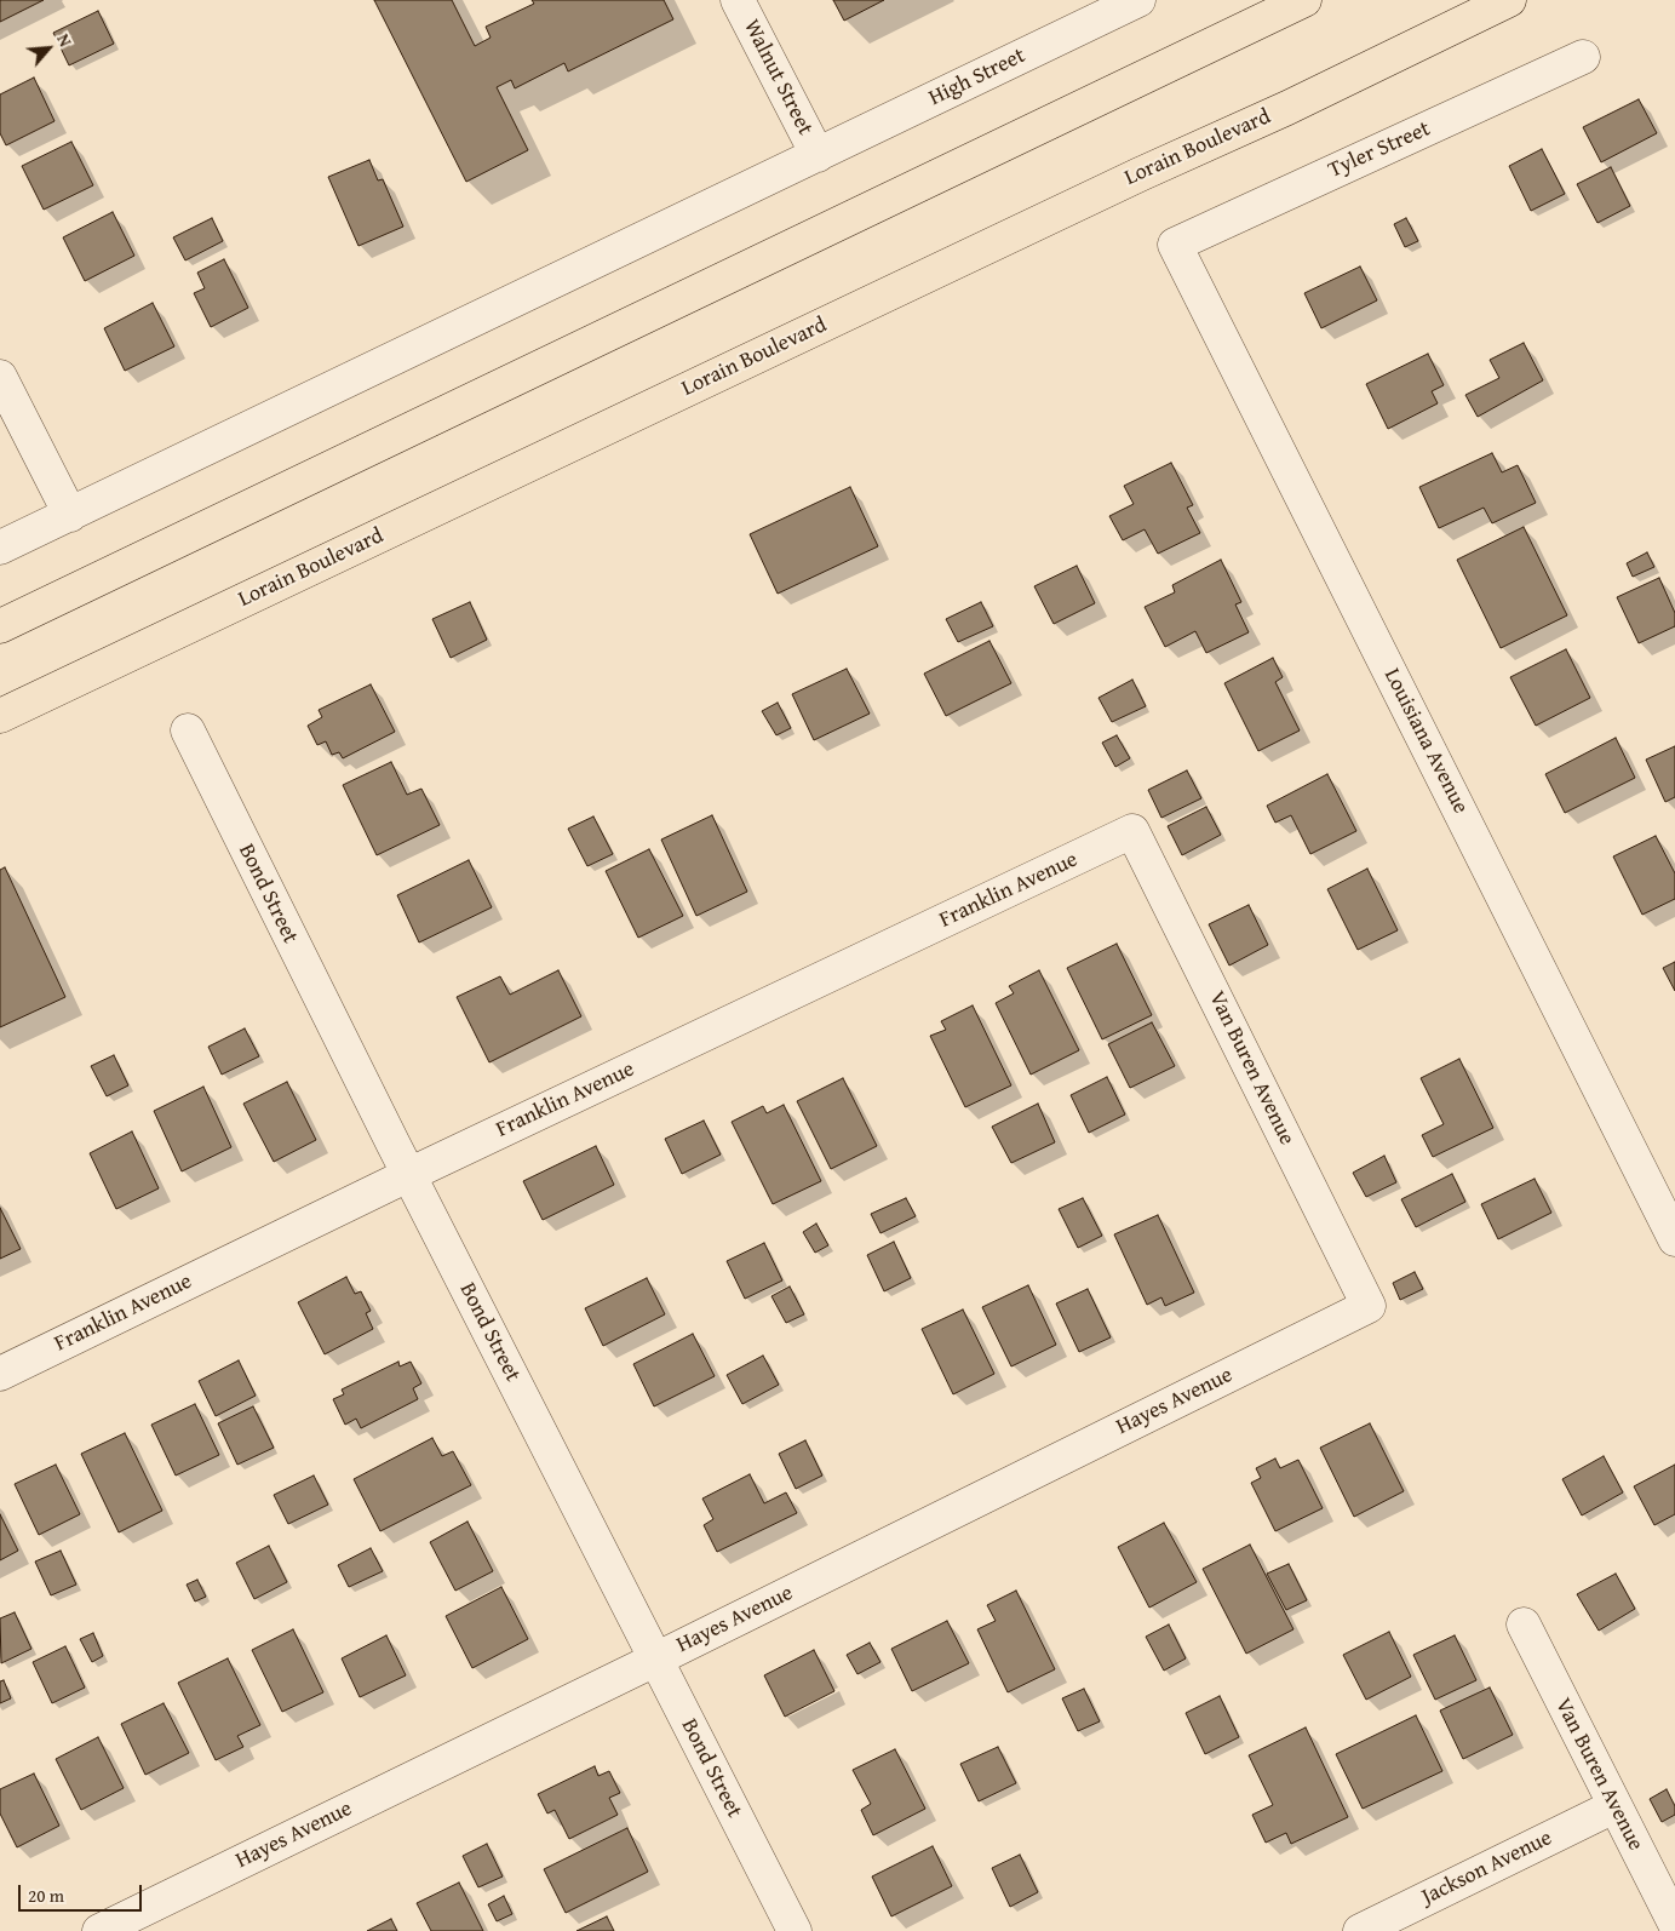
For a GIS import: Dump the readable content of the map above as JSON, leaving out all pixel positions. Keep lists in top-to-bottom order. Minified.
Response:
{"streets":{"main road":["Lorain Boulevard"],"street":["Walnut Street","High Street","Tyler Street","Louisiana Avenue","Franklin Avenue","Bond Street","Van Buren Avenue","Hayes Avenue","Jackson Avenue"]},"crossings":[["Walnut Street","High Street"],["Tyler Street","Louisiana Avenue"],["Franklin Avenue","Bond Street"],["Franklin Avenue","Van Buren Avenue"],["Bond Street","Hayes Avenue"],["Van Buren Avenue","Hayes Avenue"],["Van Buren Avenue","Jackson Avenue"]],"scale_bar":"20 m","north":"top right"}
